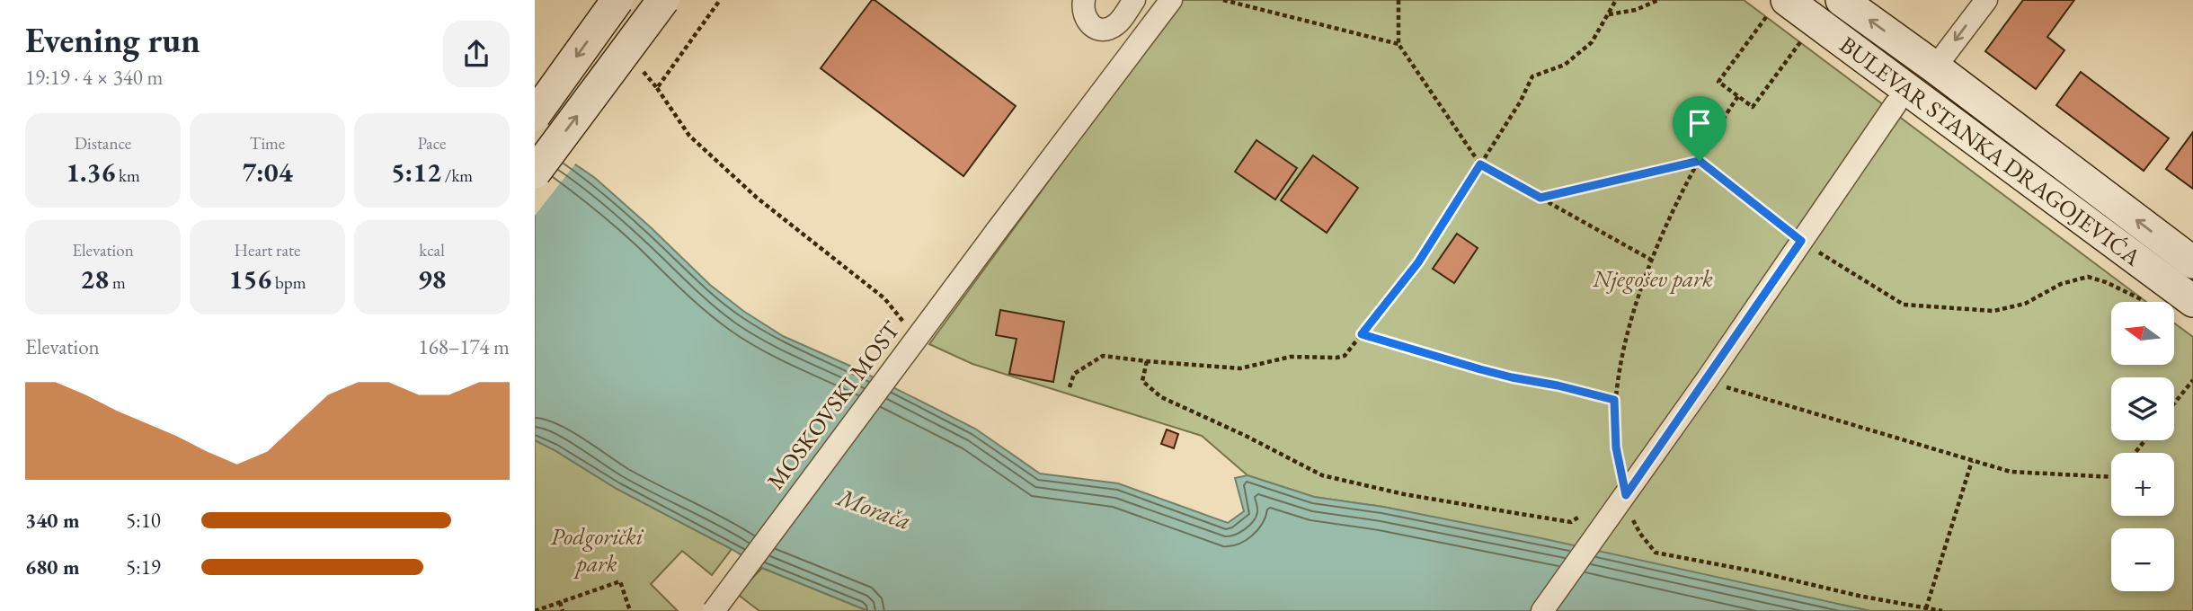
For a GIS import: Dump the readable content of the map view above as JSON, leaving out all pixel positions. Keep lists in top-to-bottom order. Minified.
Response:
{"streets":{"street":["BULEVAR STANKA DRAGOJEVIĆA","MOSKOVSKI MOST"]},"water":["Morača"],"parks":["Njegošev park","Podgorički park"],"north":"left","page":{"heading":["Evening run","19:19 · 4 × 340 m"],"stats":[["Distance","1.36 km"],["Time","7:04"],["Pace","5:12 /km"],["Elevation","28 m"],["Heart rate","156 bpm"],["kcal","98"]],"map_buttons":["+","−"],"chart":["Elevation","168–174 m"],"list":[{"name":"340 m","note":"5:10"},{"name":"680 m","note":"5:19"}]}}
